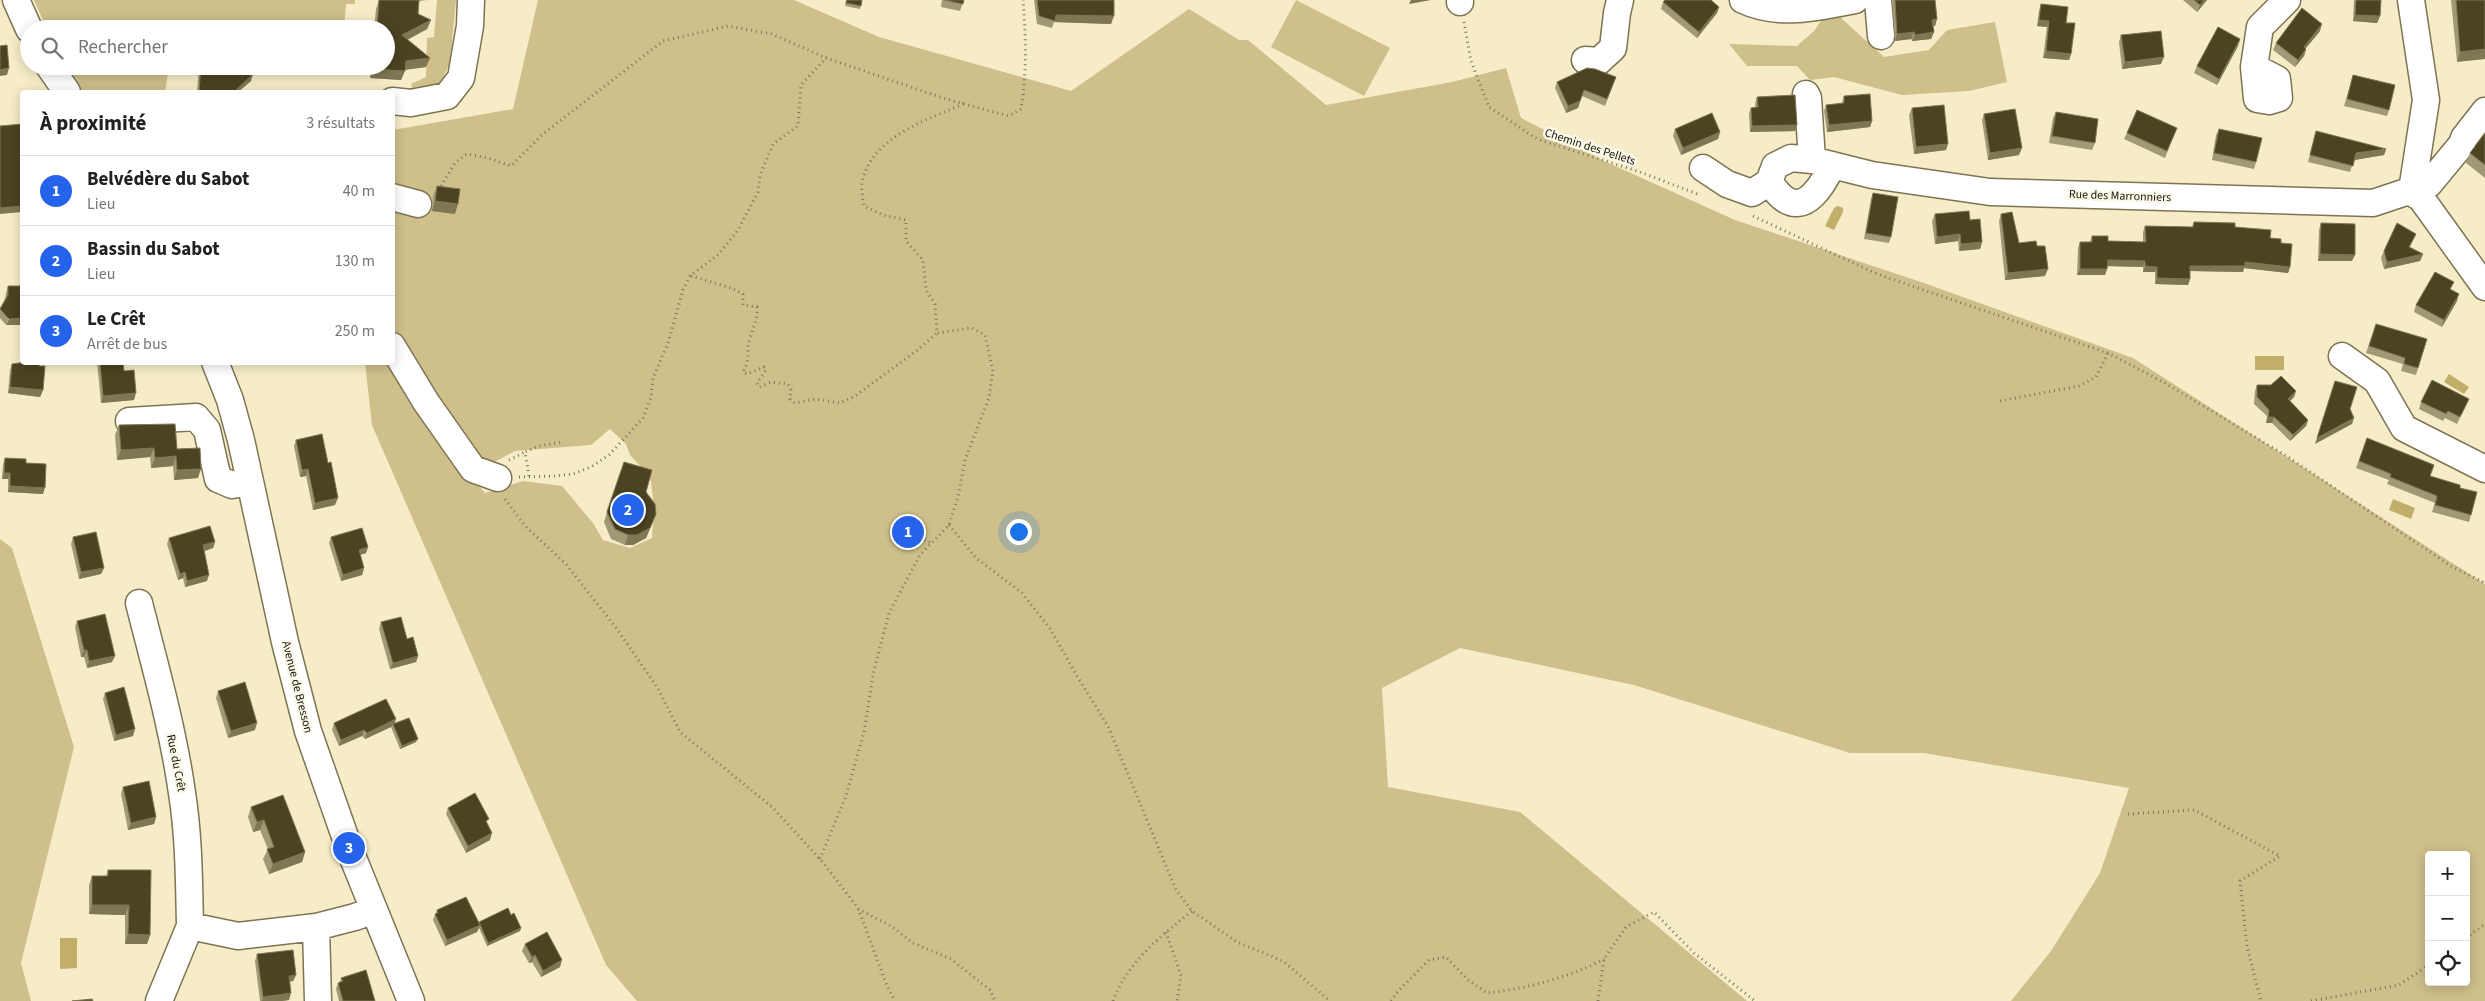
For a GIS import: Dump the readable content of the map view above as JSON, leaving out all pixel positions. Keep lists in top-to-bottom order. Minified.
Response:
{"streets":{"street":["Rue des Marronniers","Avenue de Bresson","Rue du Crêt"],"path":["Chemin des Pellets"]},"page":{"search":"Rechercher","heading":["À proximité","3 résultats"],"list":[{"mark":"1","name":"Belvédère du Sabot","note":"Lieu","value":"40 m"},{"mark":"2","name":"Bassin du Sabot","note":"Lieu","value":"130 m"},{"mark":"3","name":"Le Crêt","note":"Arrêt de bus","value":"250 m"}],"pins":["2","1","3"],"map_buttons":["+","−"]}}
